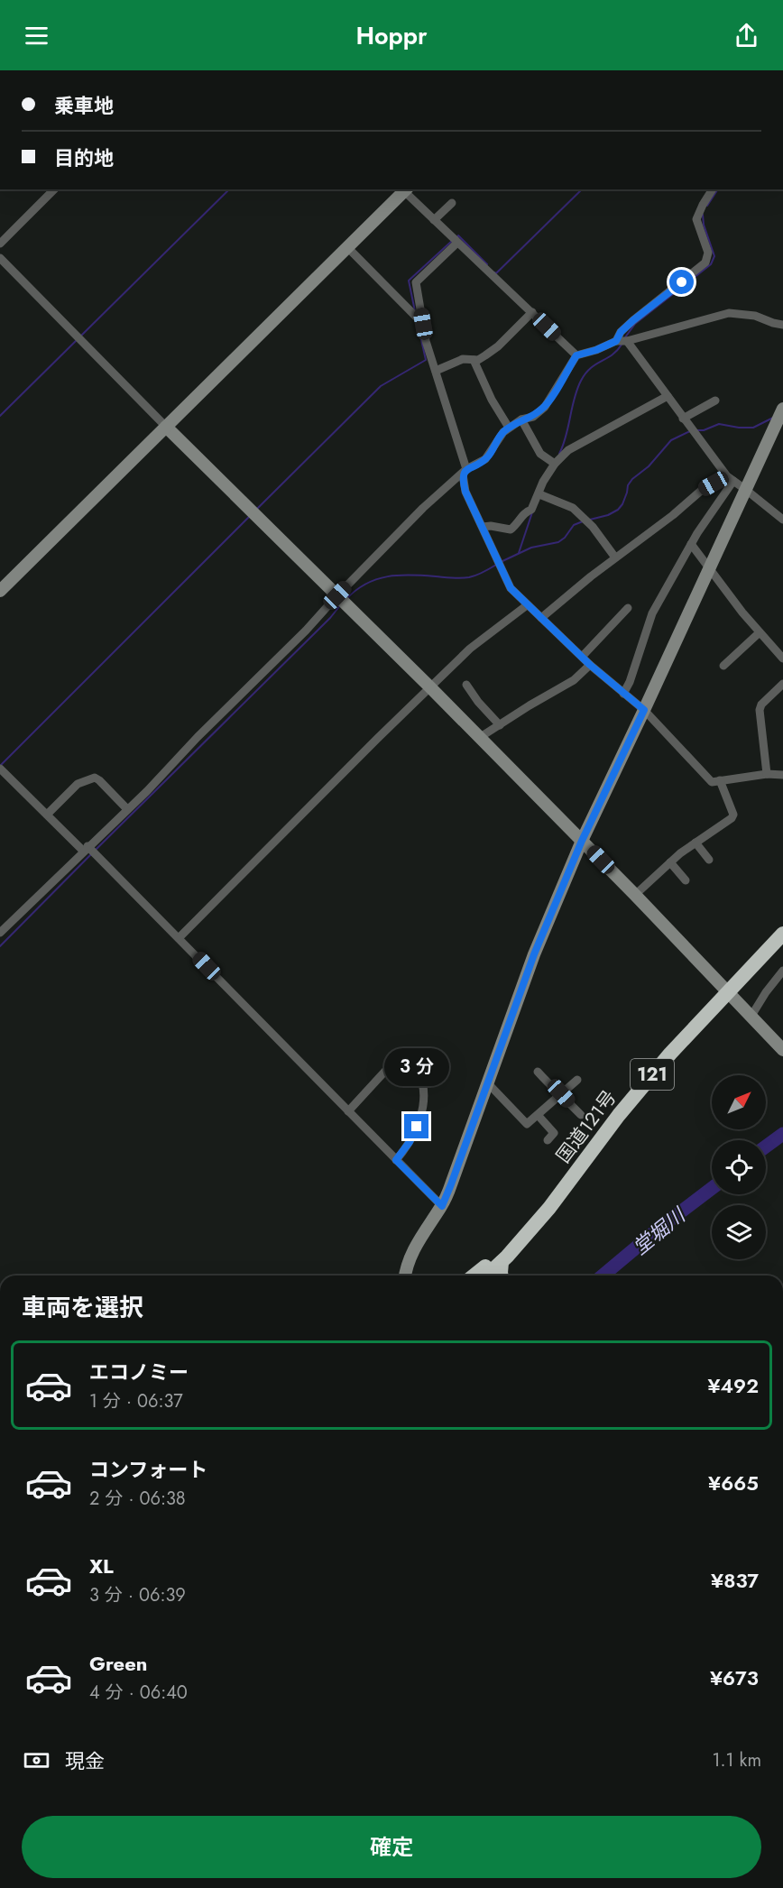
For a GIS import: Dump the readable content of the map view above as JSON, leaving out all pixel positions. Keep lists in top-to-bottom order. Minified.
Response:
{"streets":{"highway":["121","国道121号"]},"water":["堂堀川"],"north":"top right","page":{"header":"Hoppr","banner":["乗車地","目的地"],"bubble":"3 分","heading":"車両を選択","list":[{"name":"エコノミー","note":"1 分 · 06:37","value":"¥492"},{"name":"コンフォート","note":"2 分 · 06:38","value":"¥665"},{"name":"XL","note":"3 分 · 06:39","value":"¥837"},{"name":"Green","note":"4 分 · 06:40","value":"¥673"}],"pay":["現金","1.1 km"],"buttons":"確定"}}
